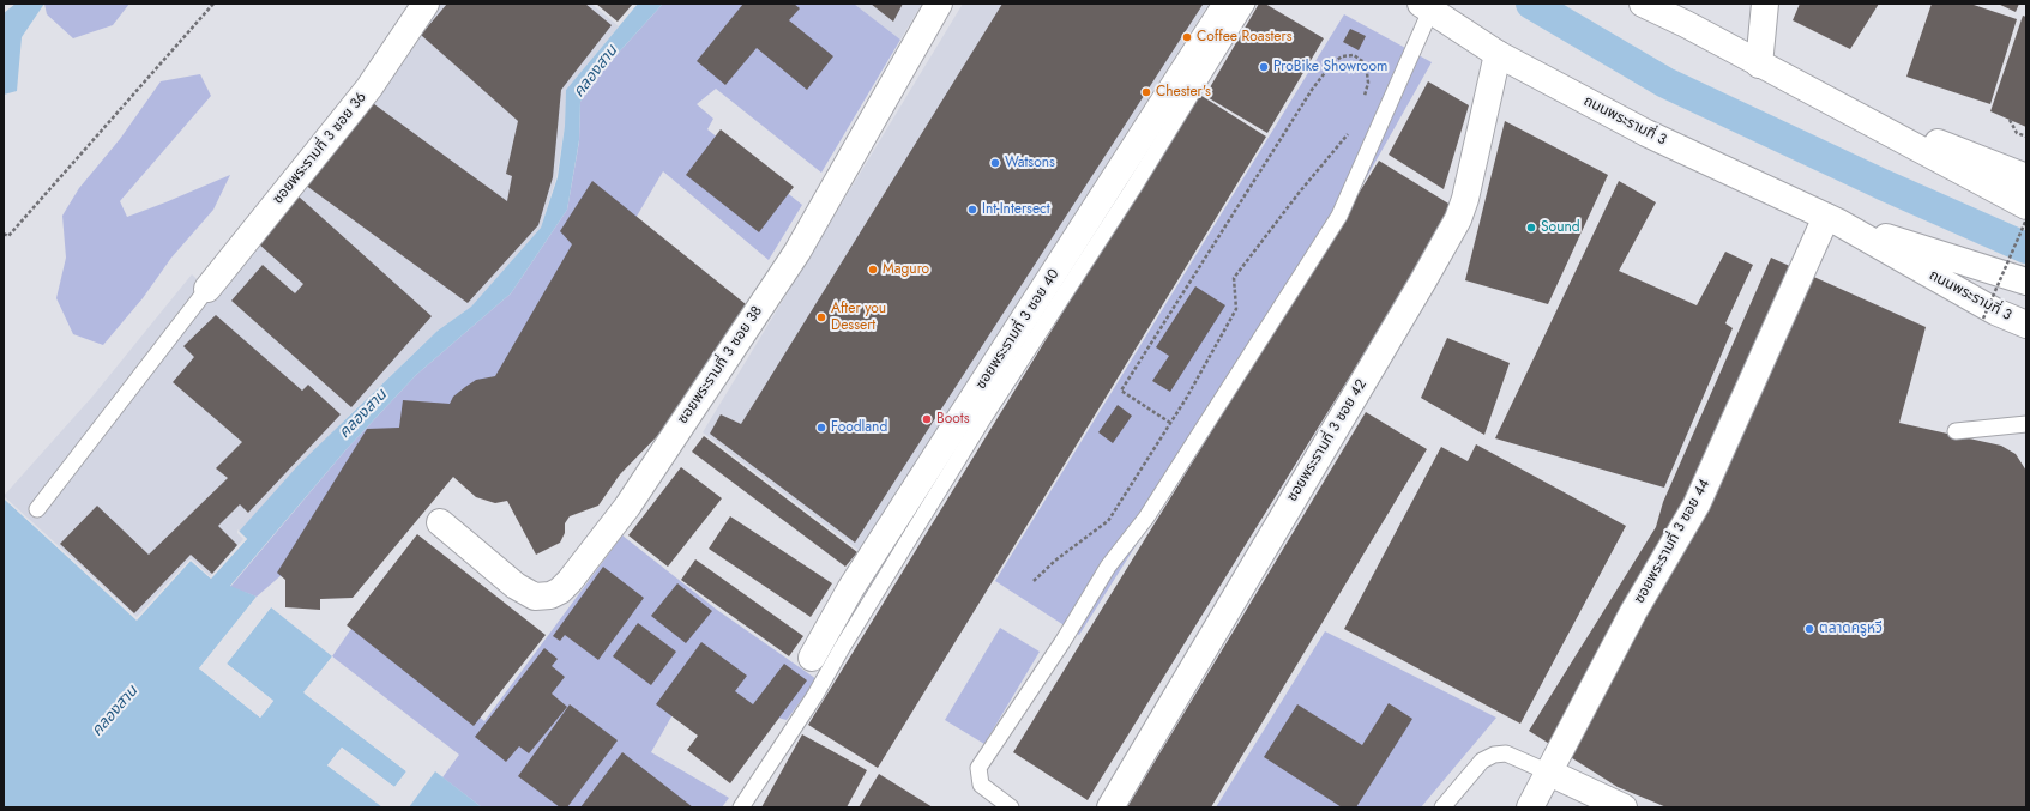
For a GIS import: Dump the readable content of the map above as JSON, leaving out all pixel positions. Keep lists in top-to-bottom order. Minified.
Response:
{"streets":{"street":["ถนนพระรามที่ 3","ซอยพระรามที่ 3 ซอย 36","ซอยพระรามที่ 3 ซอย 40","ซอยพระรามที่ 3 ซอย 38","ซอยพระรามที่ 3 ซอย 42","ซอยพระรามที่ 3 ซอย 44"]},"crossings":[["ถนนพระรามที่ 3","ซอยพระรามที่ 3 ซอย 42"],["ถนนพระรามที่ 3","ซอยพระรามที่ 3 ซอย 44"]],"water":["คลองสาน"],"places":["Coffee Roasters","ProBike Showroom","Chester's","Watsons","Int-Intersect","Sound","Maguro","After you Dessert","Boots","Foodland","ตลาดครูหวี"]}
